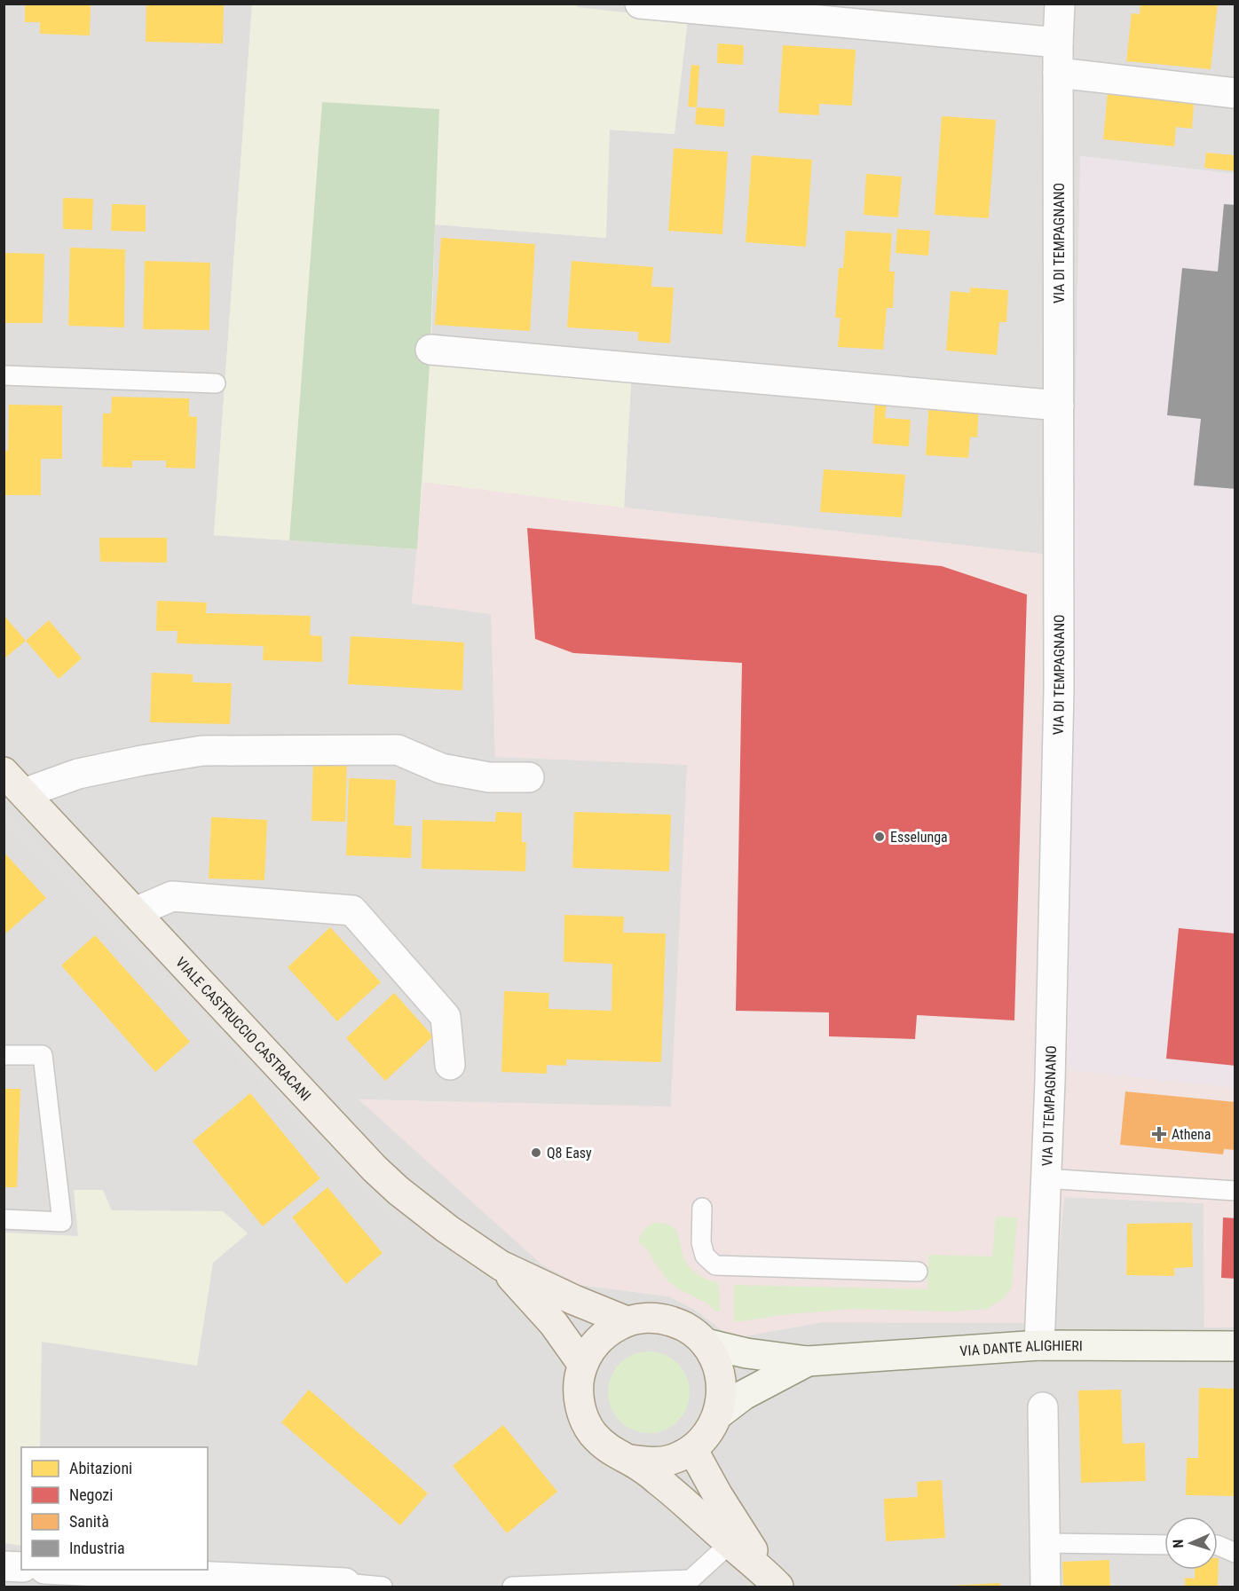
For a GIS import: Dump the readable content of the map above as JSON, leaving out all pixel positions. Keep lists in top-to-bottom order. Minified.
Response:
{"streets":{"main road":["VIALE CASTRUCCIO CASTRACANI","VIA DANTE ALIGHIERI"],"street":["VIA DI TEMPAGNANO"]},"crossings":[["VIA DI TEMPAGNANO","VIA DANTE ALIGHIERI"],["VIALE CASTRUCCIO CASTRACANI","VIA DANTE ALIGHIERI"]],"places":{"other":["Esselunga","Q8 Easy"],"health":["Athena"]},"legend":["Abitazioni","Negozi","Sanità","Industria"],"north":"left"}
